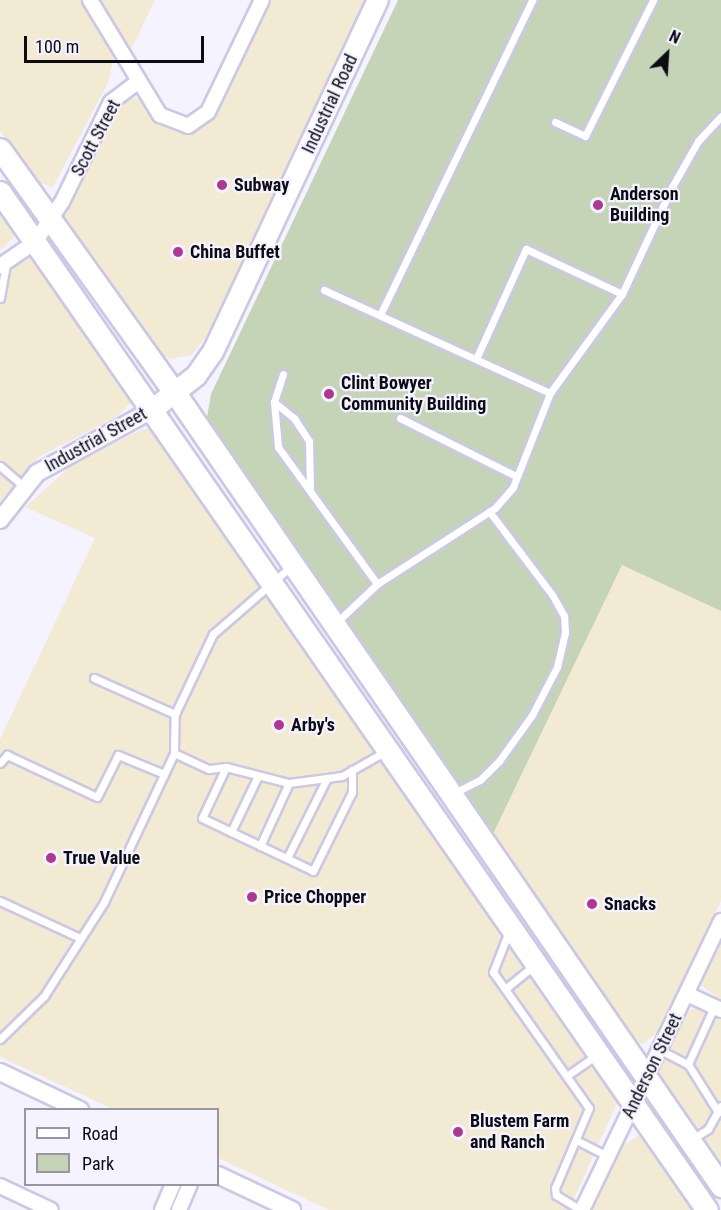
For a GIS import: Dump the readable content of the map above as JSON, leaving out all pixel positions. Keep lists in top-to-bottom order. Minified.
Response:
{"streets":{"main road":["Industrial Road","Industrial Street"],"street":["Scott Street","Anderson Street"]},"crossings":[["Industrial Road","Industrial Street"]],"places":["Subway","Anderson Building","China Buffet","Clint Bowyer Community Building","Arby's","True Value","Price Chopper","Snacks","Blustem Farm and Ranch"],"legend":["Road","Park"],"scale_bar":"100 m","north":"top right"}
